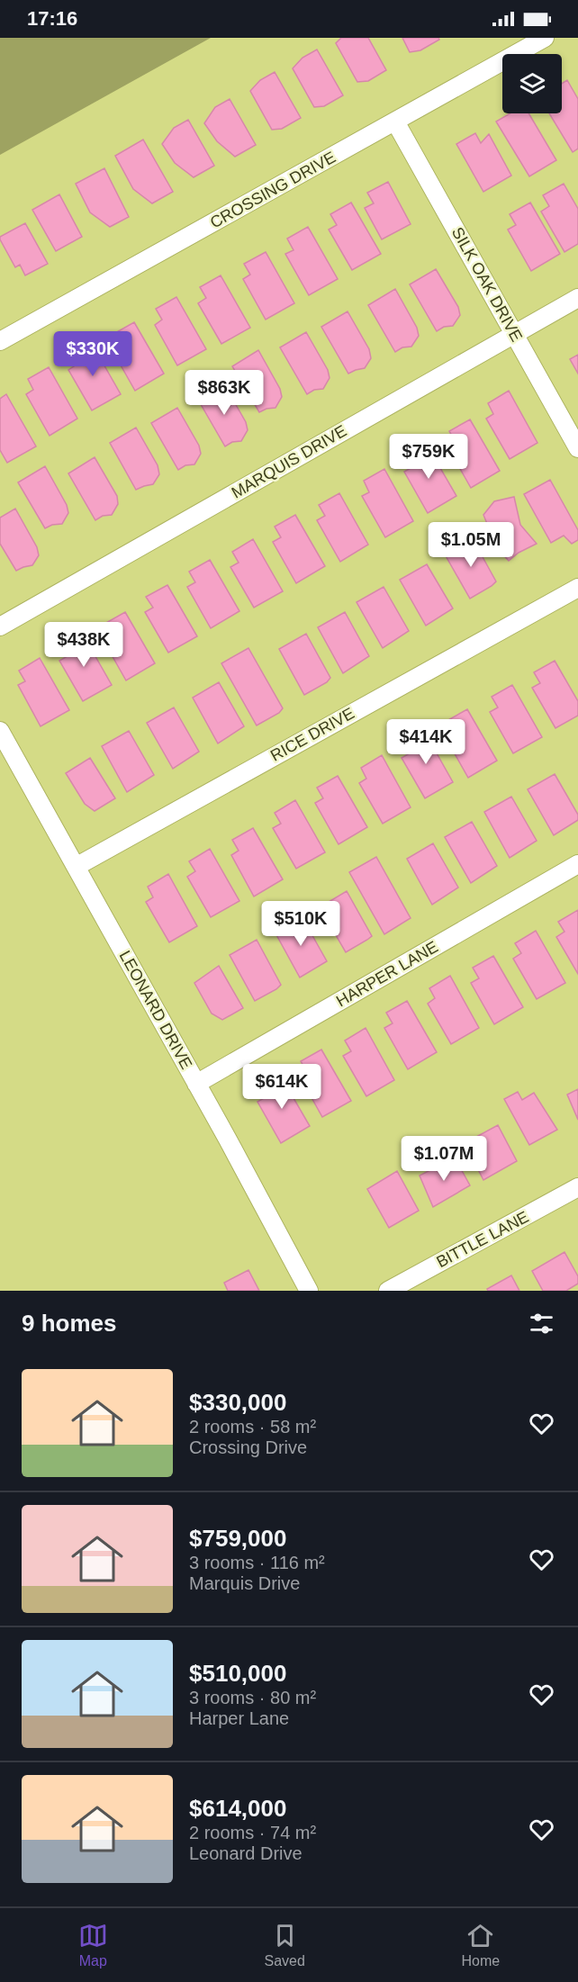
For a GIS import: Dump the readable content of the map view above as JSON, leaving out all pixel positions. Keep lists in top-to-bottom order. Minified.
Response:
{"streets":{"street":["CROSSING DRIVE","SILK OAK DRIVE","MARQUIS DRIVE","RICE DRIVE","HARPER LANE","LEONARD DRIVE","BITTLE LANE"]},"crossings":[["CROSSING DRIVE","SILK OAK DRIVE"],["SILK OAK DRIVE","MARQUIS DRIVE"],["RICE DRIVE","LEONARD DRIVE"],["HARPER LANE","LEONARD DRIVE"]],"page":{"status":"17:16","price":["$330K","$863K","$759K","$1.05M","$438K","$414K","$510K","$614K","$1.07M"],"heading":"9 homes","list":[{"name":"$330,000","note":"2 rooms · 58 m² · Crossing Drive"},{"name":"$759,000","note":"3 rooms · 116 m² · Marquis Drive"},{"name":"$510,000","note":"3 rooms · 80 m² · Harper Lane"},{"name":"$614,000","note":"2 rooms · 74 m² · Leonard Drive"}],"tabs":["Map","Saved","Home"]}}
